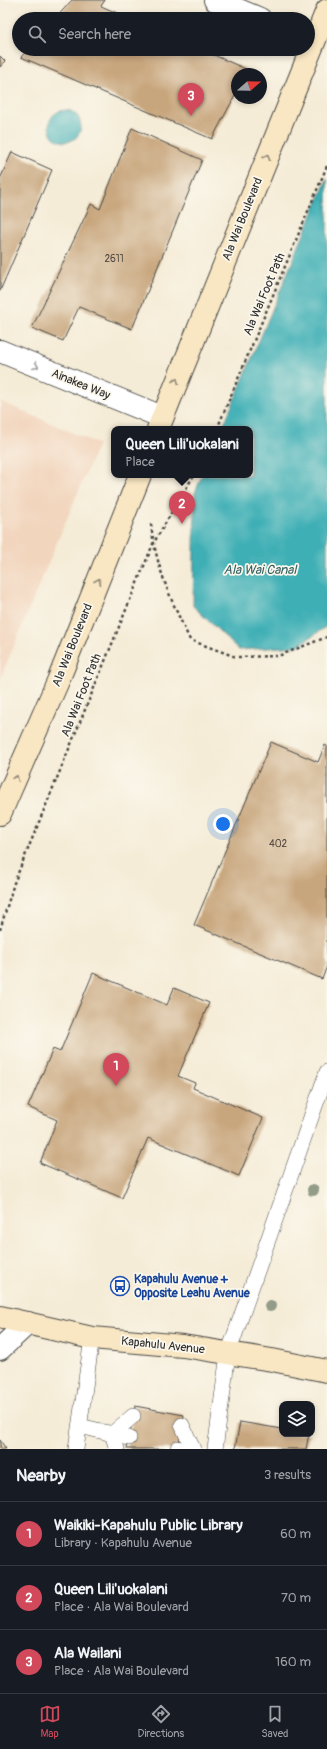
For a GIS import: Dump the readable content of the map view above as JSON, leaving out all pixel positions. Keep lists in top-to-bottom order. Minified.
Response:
{"streets":{"main road":["Ala Wai Boulevard","Kapahulu Avenue"],"street":["Ainakea Way"],"path":["Ala Wai Foot Path"]},"crossings":[["Ala Wai Boulevard","Ainakea Way"]],"one_way":["Ala Wai Boulevard","Ainakea Way"],"water":["Ala Wai Canal"],"places":{"bus stop":["Kapahulu Avenue + Opposite Leahu Avenue"]},"house_numbers":["2611","402"],"north":"right","page":{"search":"Search here","pins":["3","2","1"],"popup":["Queen Lili'uokalani","Place"],"heading":["Nearby","3 results"],"list":[{"mark":"1","name":"Waikiki-Kapahulu Public Library","note":"Library · Kapahulu Avenue","value":"60 m"},{"mark":"2","name":"Queen Lili'uokalani","note":"Place · Ala Wai Boulevard","value":"70 m"},{"mark":"3","name":"Ala Wailani","note":"Place · Ala Wai Boulevard","value":"160 m"}],"nav":["Map","Directions","Saved"]}}
